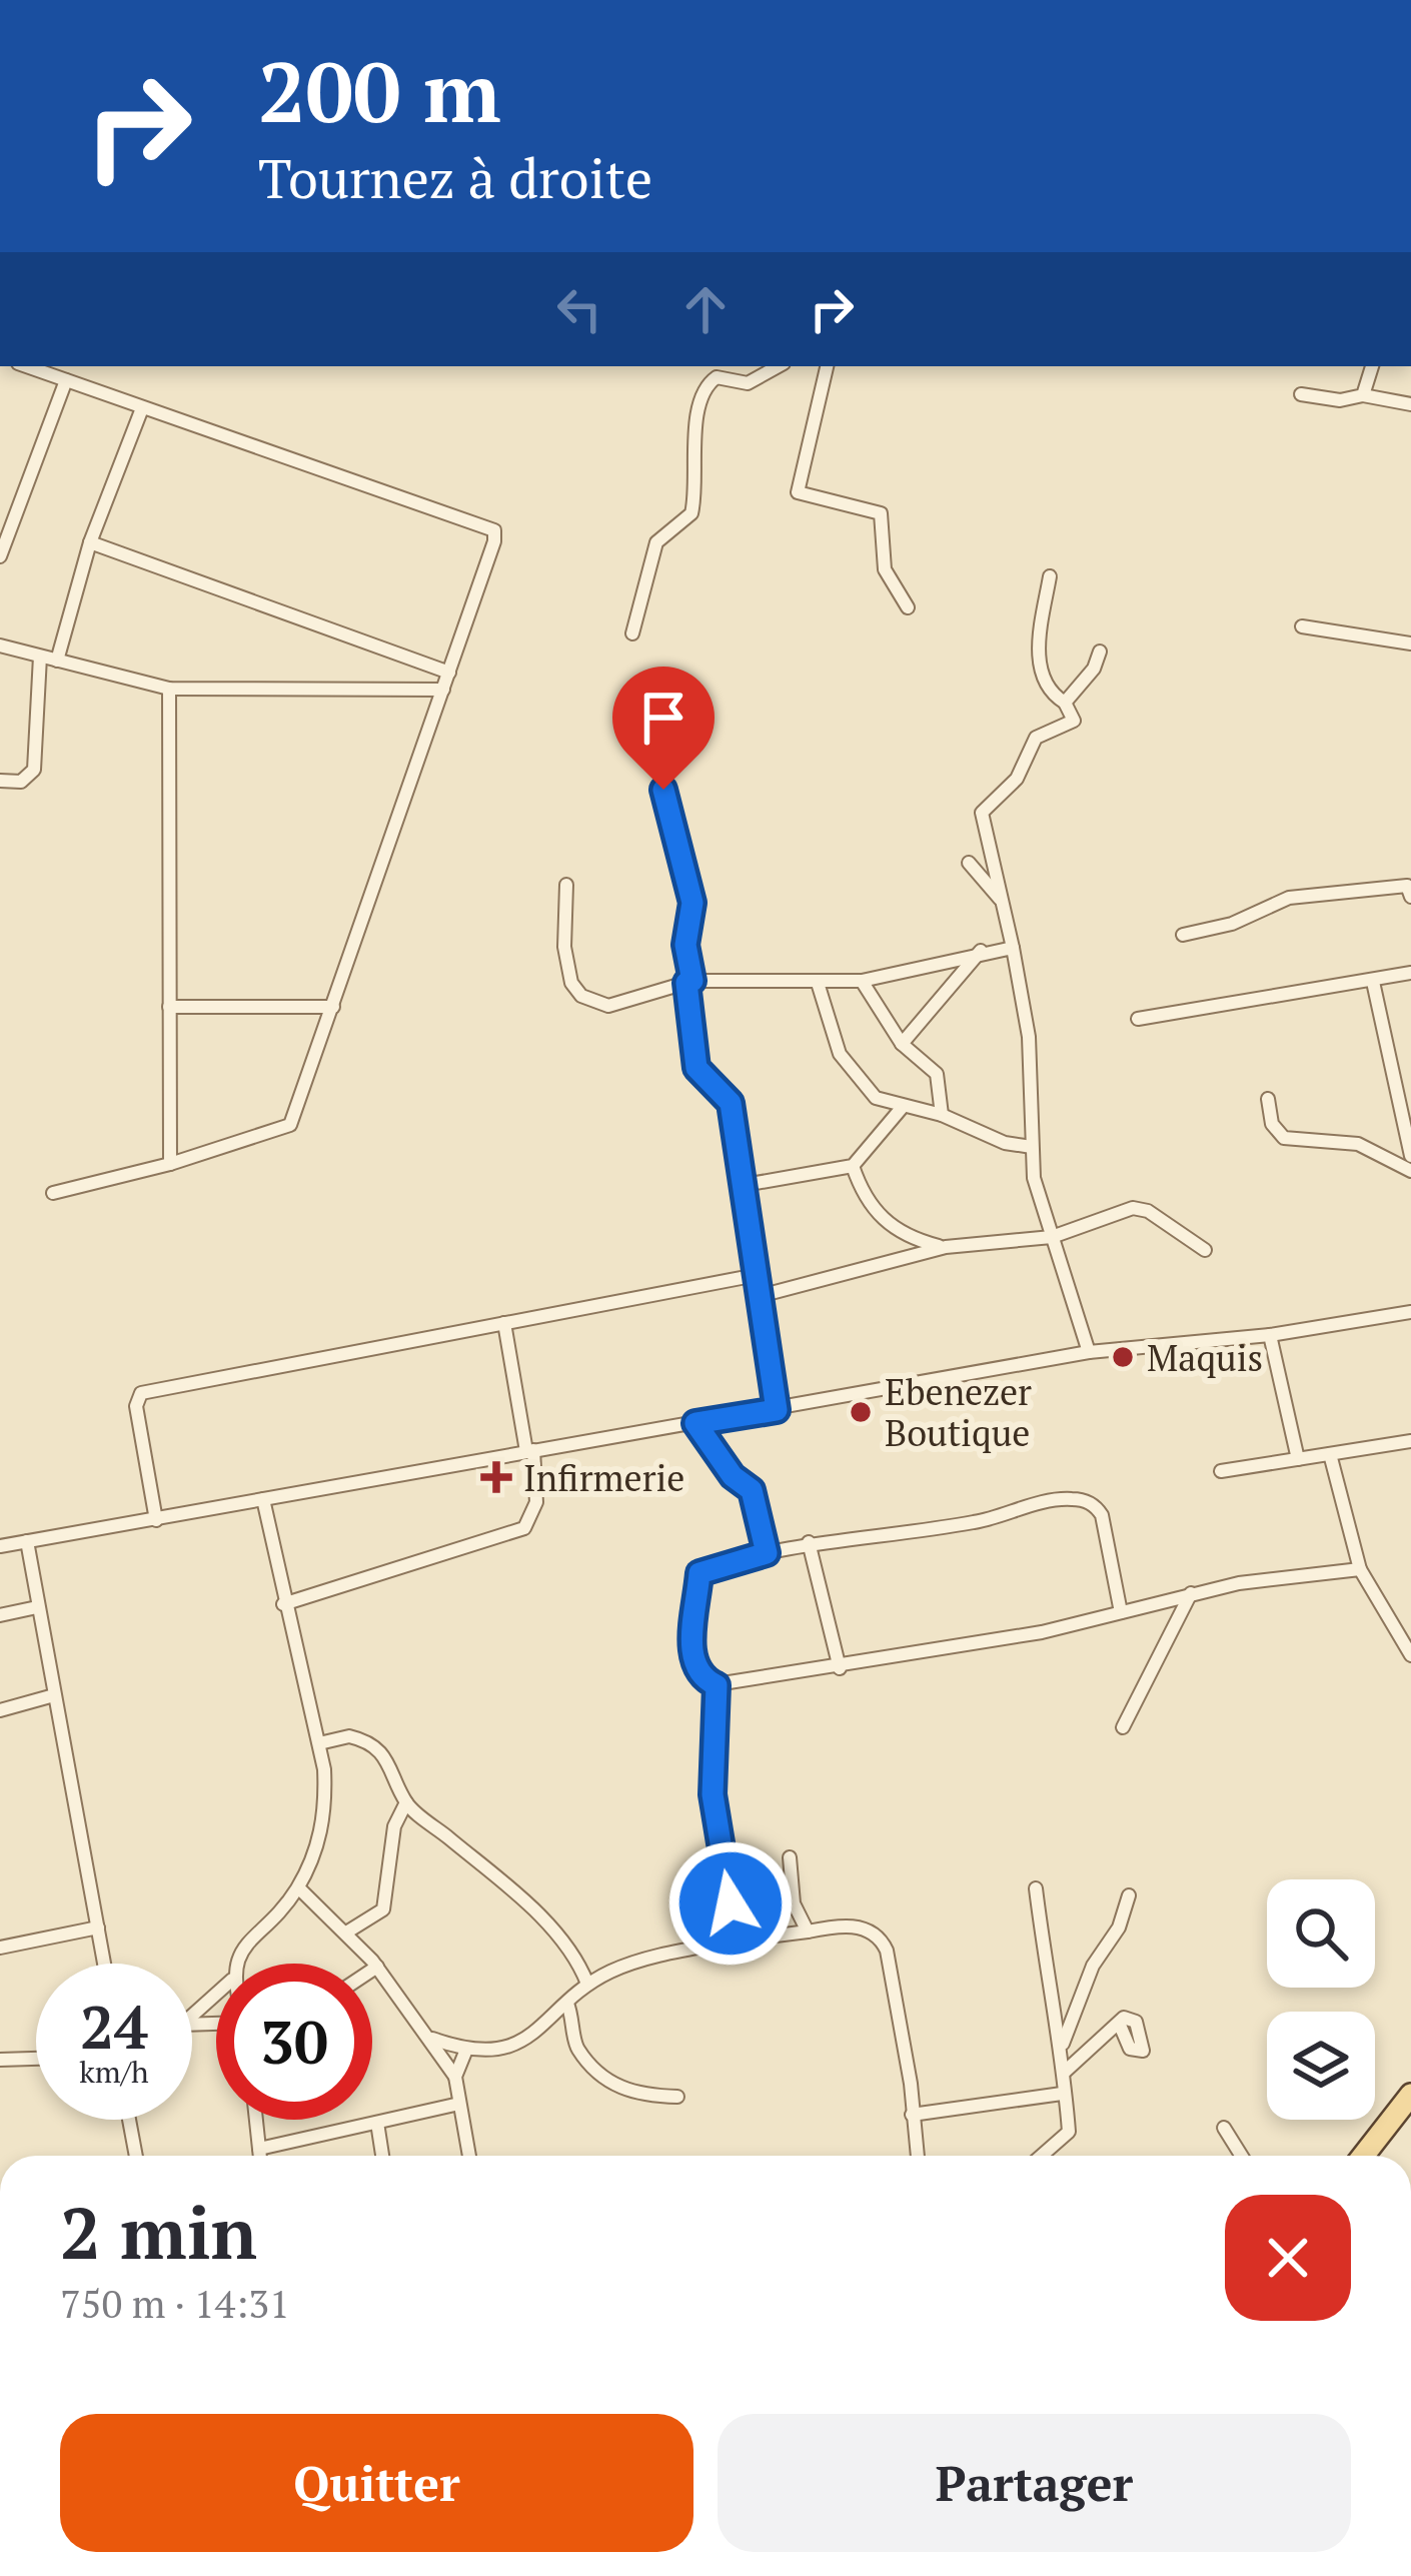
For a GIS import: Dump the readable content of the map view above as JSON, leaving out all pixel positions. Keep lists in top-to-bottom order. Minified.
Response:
{"places":{"other":["Maquis","Ebenezer Boutique"],"health":["Infirmerie"]},"page":{"turn":["200 m","Tournez à droite"],"speed":"24 km/h","limit":"30","heading":["2 min","750 m · 14:31"],"buttons":["Quitter","Partager"]}}
